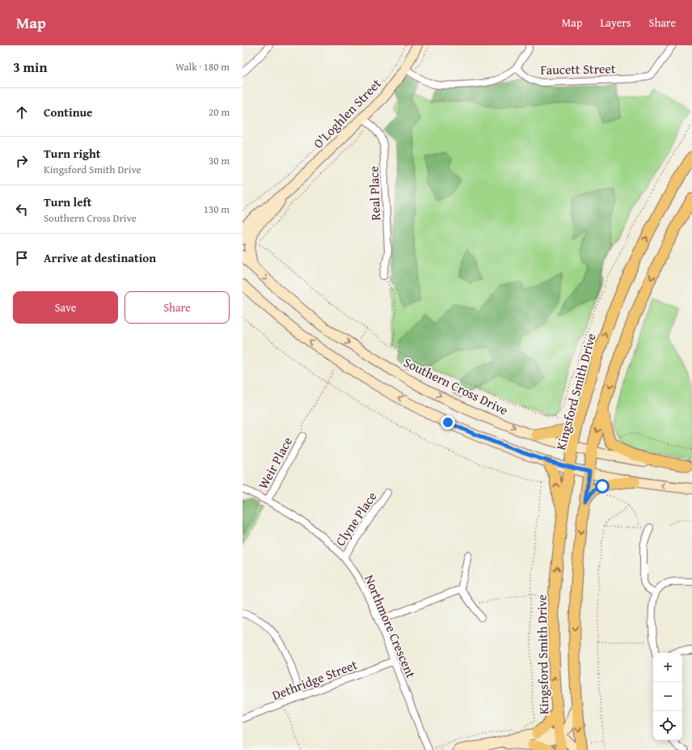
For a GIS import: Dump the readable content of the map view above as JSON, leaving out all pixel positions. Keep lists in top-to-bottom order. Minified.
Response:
{"streets":{"main road":["O'Loghlen Street","Southern Cross Drive","Kingsford Smith Drive"],"street":["Faucett Street","Real Place","Weir Place","Clyne Place","Northmore Crescent","Dethridge Street"]},"crossings":[["O'Loghlen Street","Real Place"],["Southern Cross Drive","Kingsford Smith Drive"],["Weir Place","Northmore Crescent"],["Clyne Place","Northmore Crescent"],["Northmore Crescent","Dethridge Street"]],"page":{"header":"Map","nav":["Map","Layers","Share"],"heading":["3 min","Walk · 180 m"],"list":[["Continue","20 m"],["Turn right","Kingsford Smith Drive","30 m"],["Turn left","Southern Cross Drive","130 m"],"Arrive at destination"],"buttons":["Save","Share"],"map_buttons":["+","−"]}}
